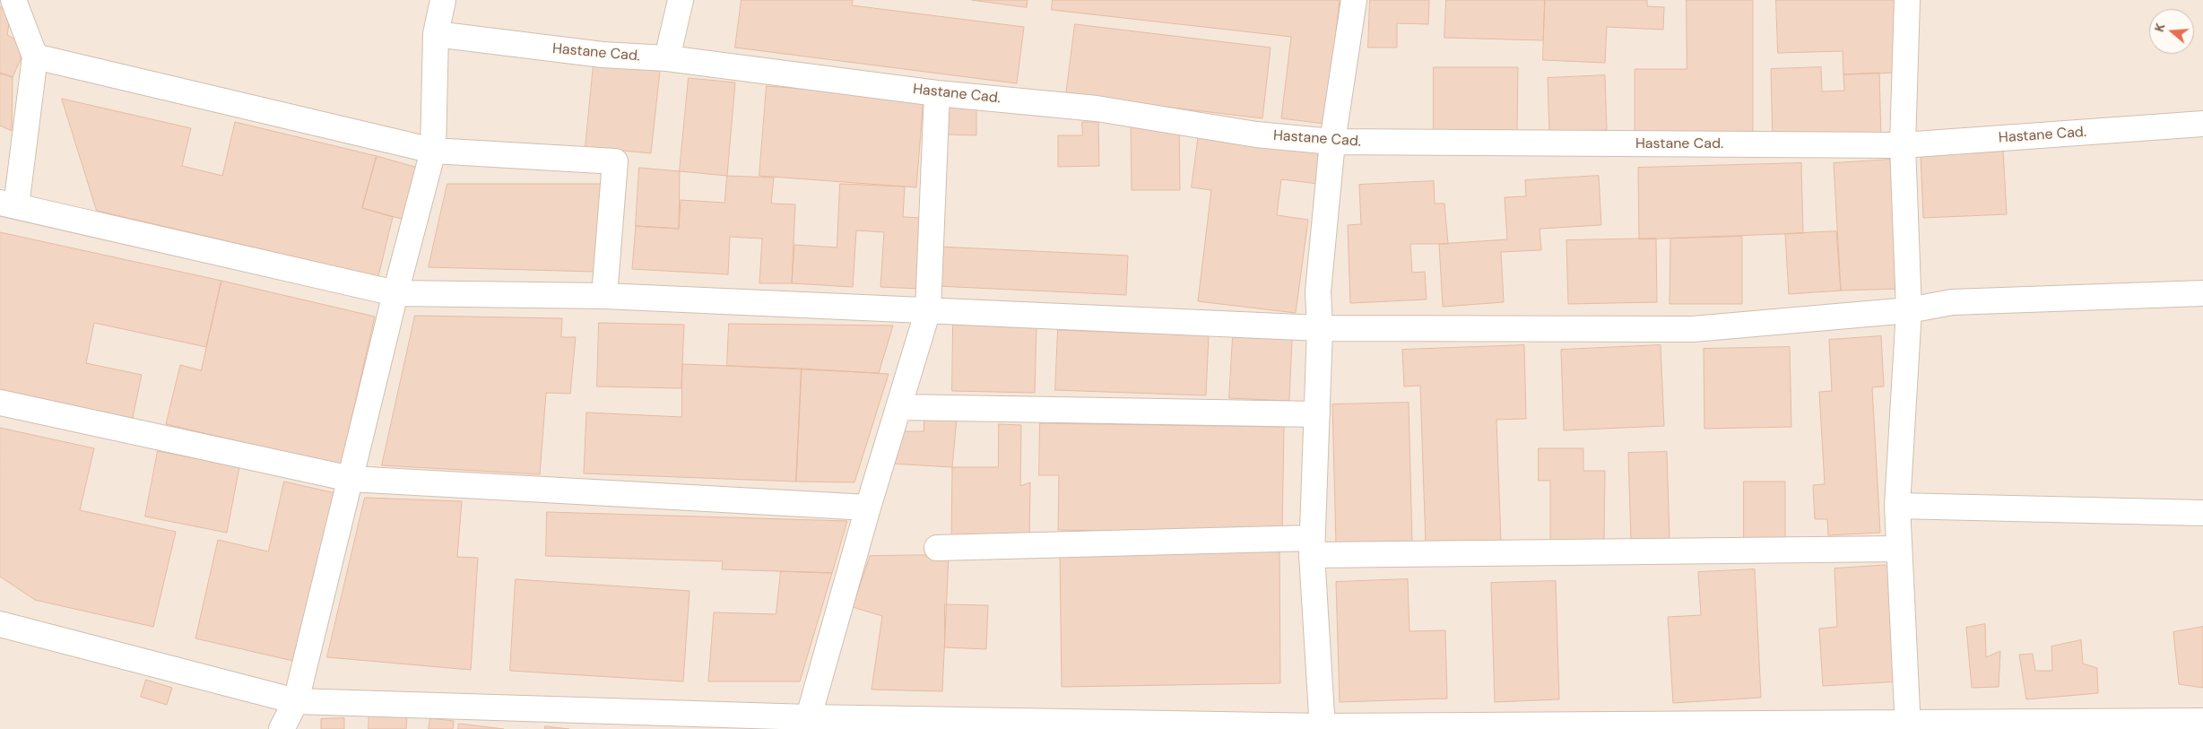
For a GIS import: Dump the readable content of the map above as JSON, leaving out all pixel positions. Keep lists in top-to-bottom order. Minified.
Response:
{"streets":{"street":["Hastane Cad."]},"north":"left"}
